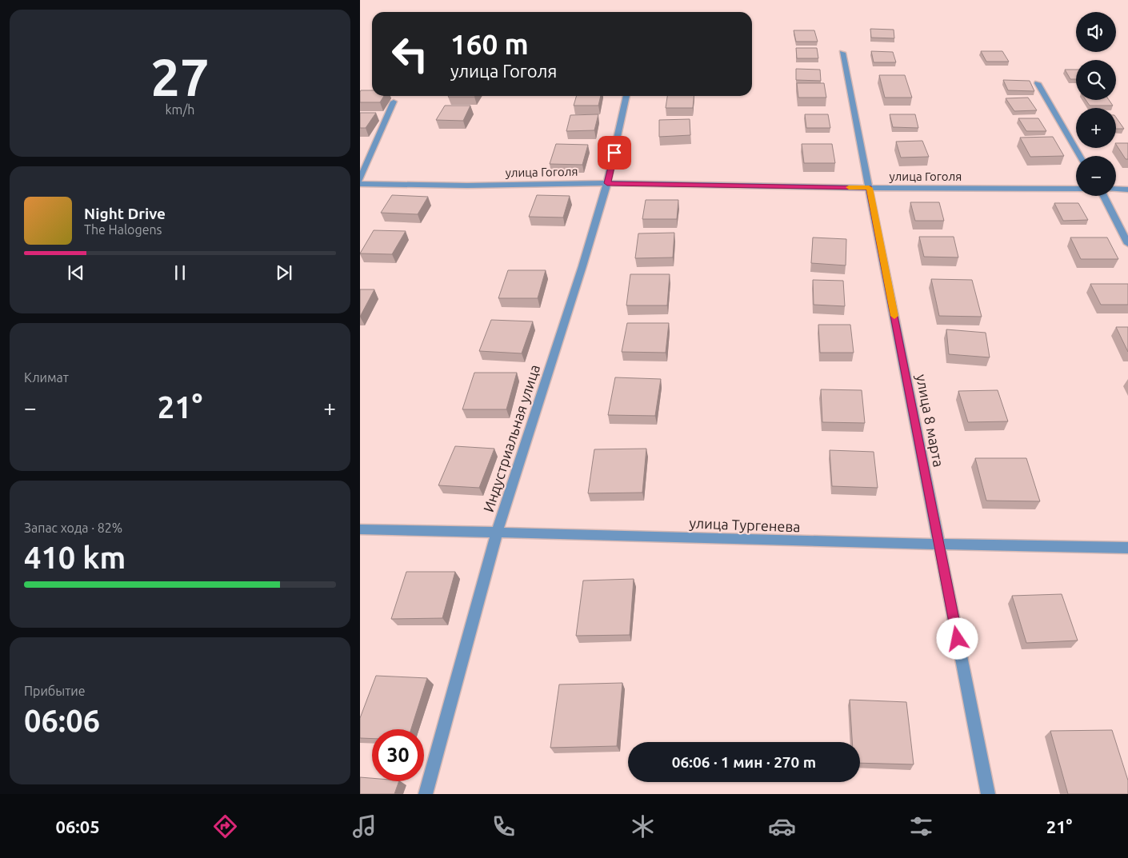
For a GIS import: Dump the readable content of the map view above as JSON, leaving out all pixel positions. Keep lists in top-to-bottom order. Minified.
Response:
{"streets":{"street":["улица Гоголя","улица 8 марта","Индустриальная улица","улица Тургенева"]},"crossings":[["улица Гоголя","улица 8 марта"],["улица Гоголя","Индустриальная улица"],["улица 8 марта","улица Тургенева"],["Индустриальная улица","улица Тургенева"]],"page":{"tile":[["27","km/h"],"Климат",["Запас хода · 82%","410 km"],["Прибытие","06:06"]],"map_buttons":["+","−"],"turn":["160 m","улица Гоголя"],"song":["Night Drive","The Halogens"],"heat":["−","21°","+"],"limit":"30","trip":"06:06 · 1 мин · 270 m","tabs":["06:05","21°"]}}
